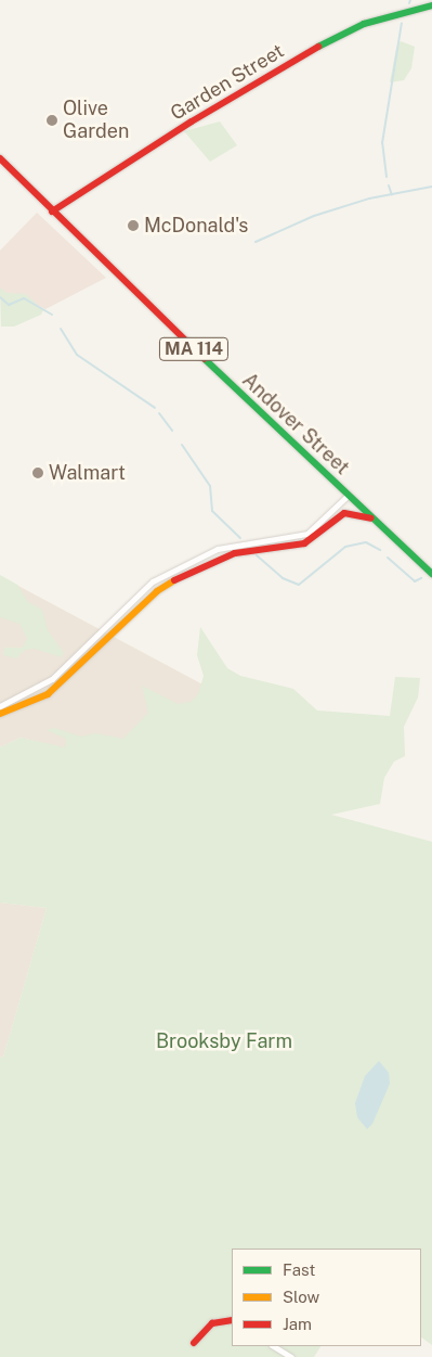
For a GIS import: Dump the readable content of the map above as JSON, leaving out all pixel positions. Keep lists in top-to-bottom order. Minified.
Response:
{"streets":{"main road":["Garden Street","MA 114","Andover Street"]},"crossings":[["Garden Street","Andover Street"]],"parks":["Brooksby Farm"],"places":["Olive Garden","McDonald's","Walmart"],"legend":["Fast","Slow","Jam"]}
